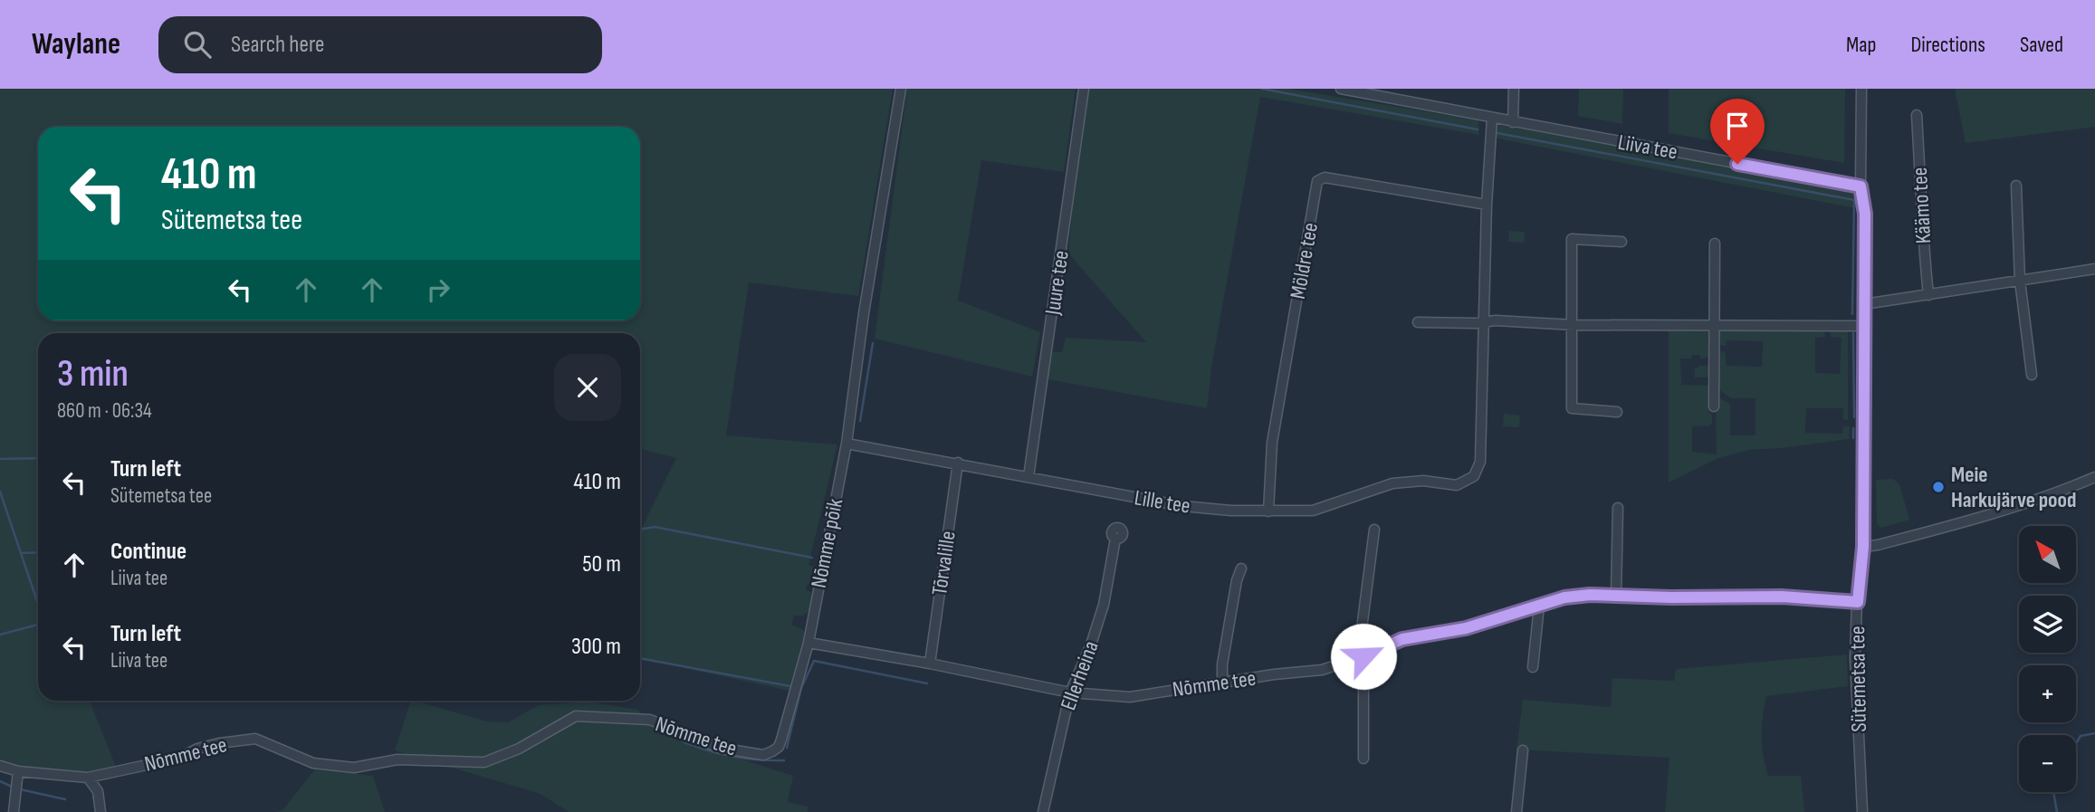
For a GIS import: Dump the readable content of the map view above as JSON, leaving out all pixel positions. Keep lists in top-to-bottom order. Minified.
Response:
{"streets":{"street":["Liiva tee","Käämo tee","Möldre tee","Juure tee","Lille tee","Nõmme põik","Tõrvalille","Ellerheina","Sütemetsa tee","Nõmme tee"]},"crossings":[["Liiva tee","Lille tee"],["Möldre tee","Lille tee"],["Juure tee","Lille tee"],["Lille tee","Nõmme põik"],["Lille tee","Tõrvalille"],["Nõmme põik","Nõmme tee"],["Tõrvalille","Nõmme tee"],["Ellerheina","Nõmme tee"],["Sütemetsa tee","Nõmme tee"]],"places":["Meie Harkujärve pood"],"north":"top left","page":{"header":"Waylane","search":"Search here","nav":["Map","Directions","Saved"],"turn":["410 m","Sütemetsa tee"],"heading":["3 min","860 m · 06:34"],"list":[{"name":"Turn left","note":"Sütemetsa tee","value":"410 m"},{"name":"Continue","note":"Liiva tee","value":"50 m"},{"name":"Turn left","note":"Liiva tee","value":"300 m"}],"map_buttons":["+","−"]}}
